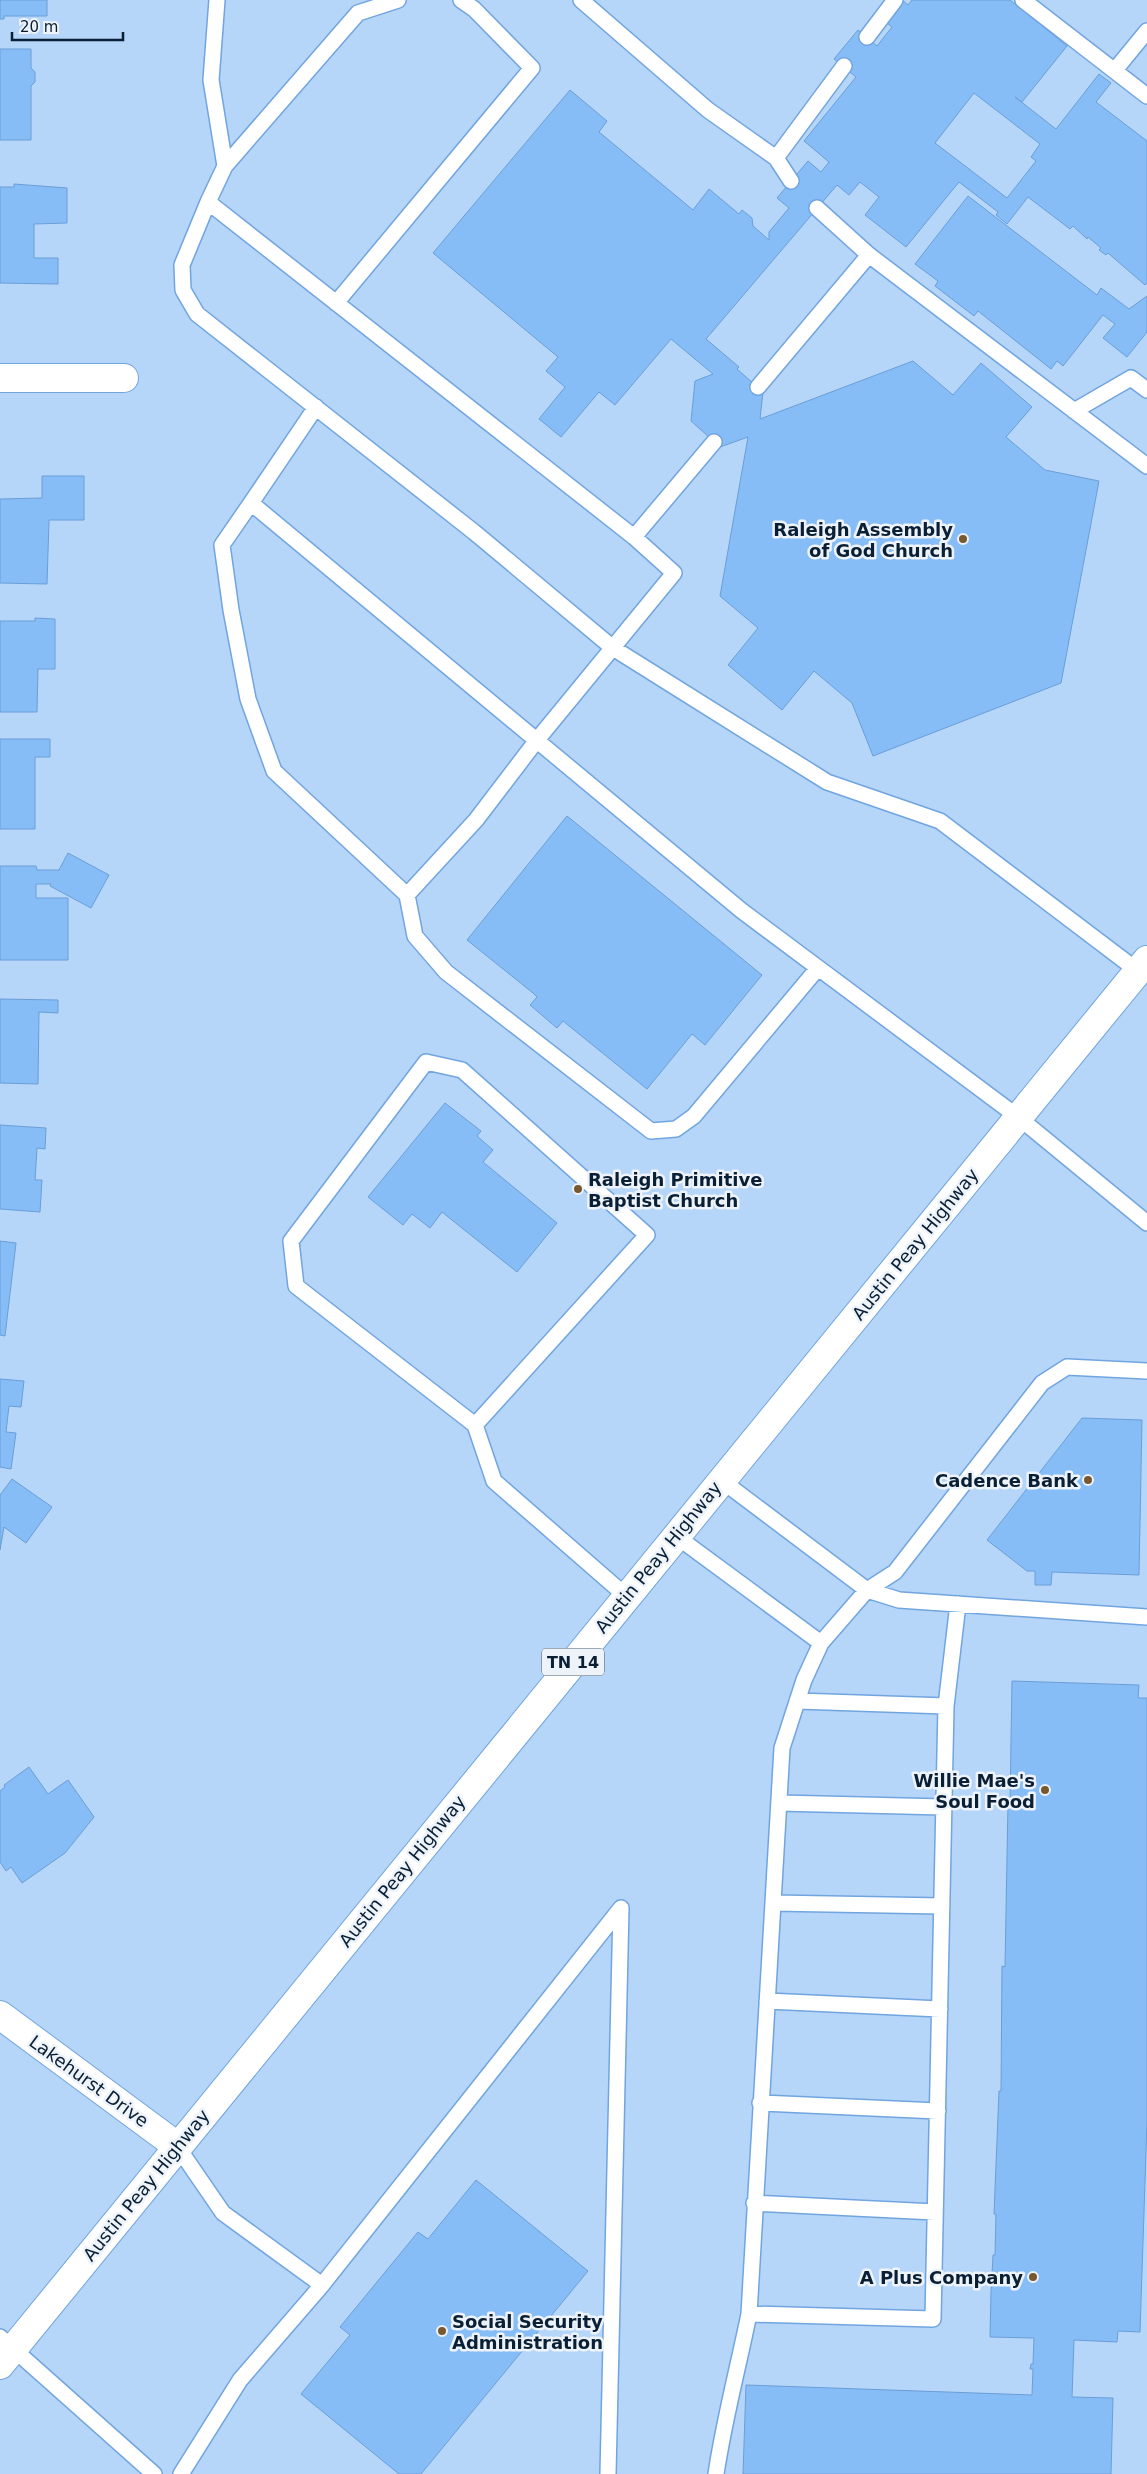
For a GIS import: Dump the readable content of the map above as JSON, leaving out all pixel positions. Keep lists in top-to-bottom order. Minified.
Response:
{"streets":{"main road":["Austin Peay Highway","TN 14","Lakehurst Drive"]},"crossings":[["Austin Peay Highway","Lakehurst Drive"]],"places":["Raleigh Assembly of God Church","Raleigh Primitive Baptist Church","Cadence Bank","Willie Mae's Soul Food","A Plus Company","Social Security Administration"],"scale_bar":"20 m"}
